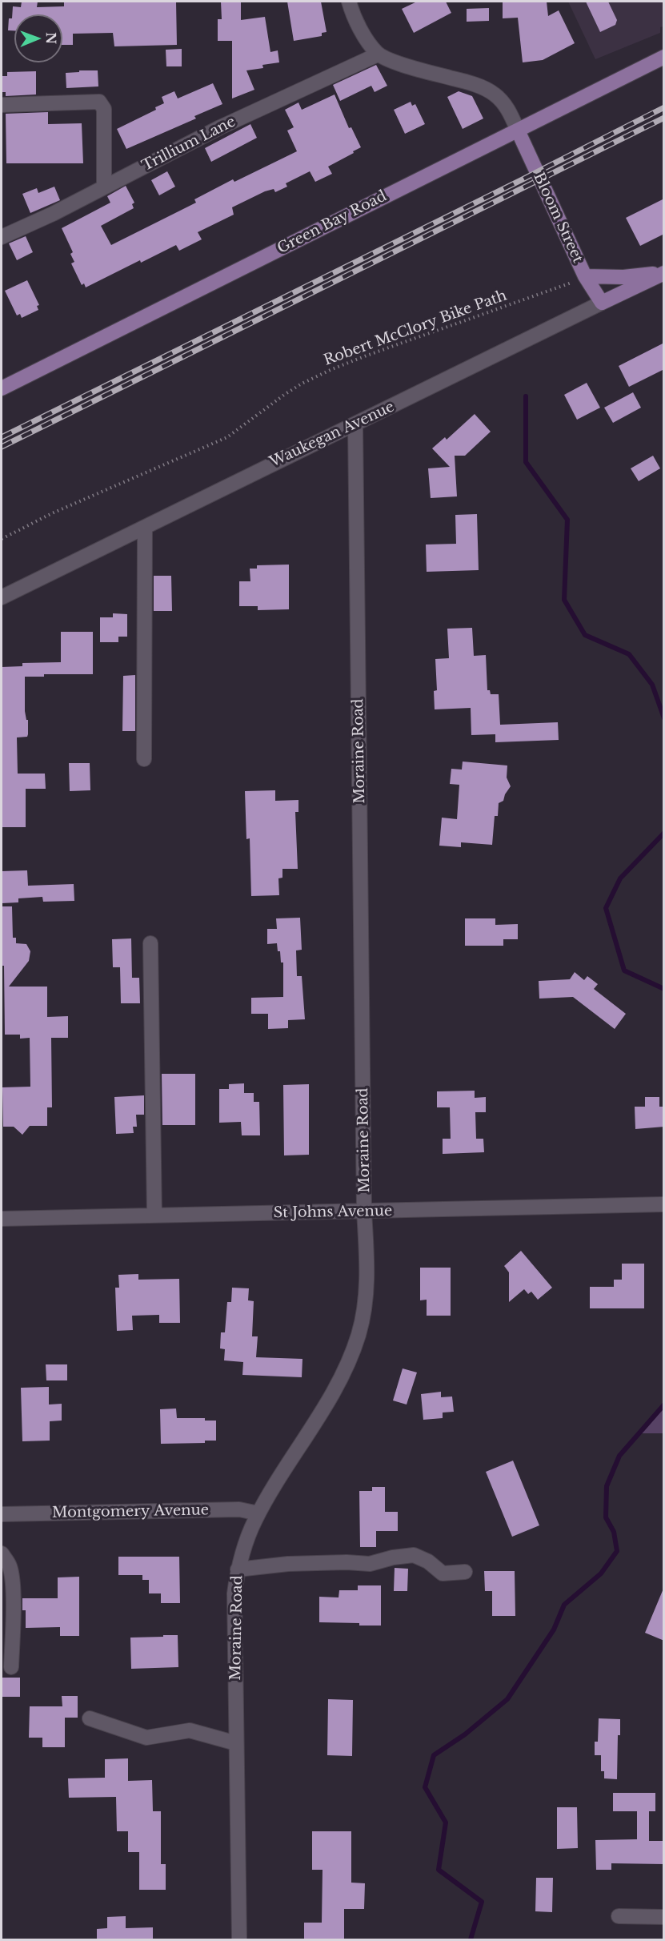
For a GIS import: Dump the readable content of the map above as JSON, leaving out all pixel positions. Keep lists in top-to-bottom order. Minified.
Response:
{"streets":{"main road":["Bloom Street","Green Bay Road","Waukegan Avenue"],"street":["Trillium Lane","Moraine Road","St Johns Avenue","Montgomery Avenue"],"path":["Robert McClory Bike Path"]},"crossings":[["Bloom Street","Green Bay Road"],["Bloom Street","Robert McClory Bike Path"],["Bloom Street","Waukegan Avenue"],["Waukegan Avenue","Moraine Road"],["Moraine Road","St Johns Avenue"],["Moraine Road","Montgomery Avenue"]],"north":"right"}
